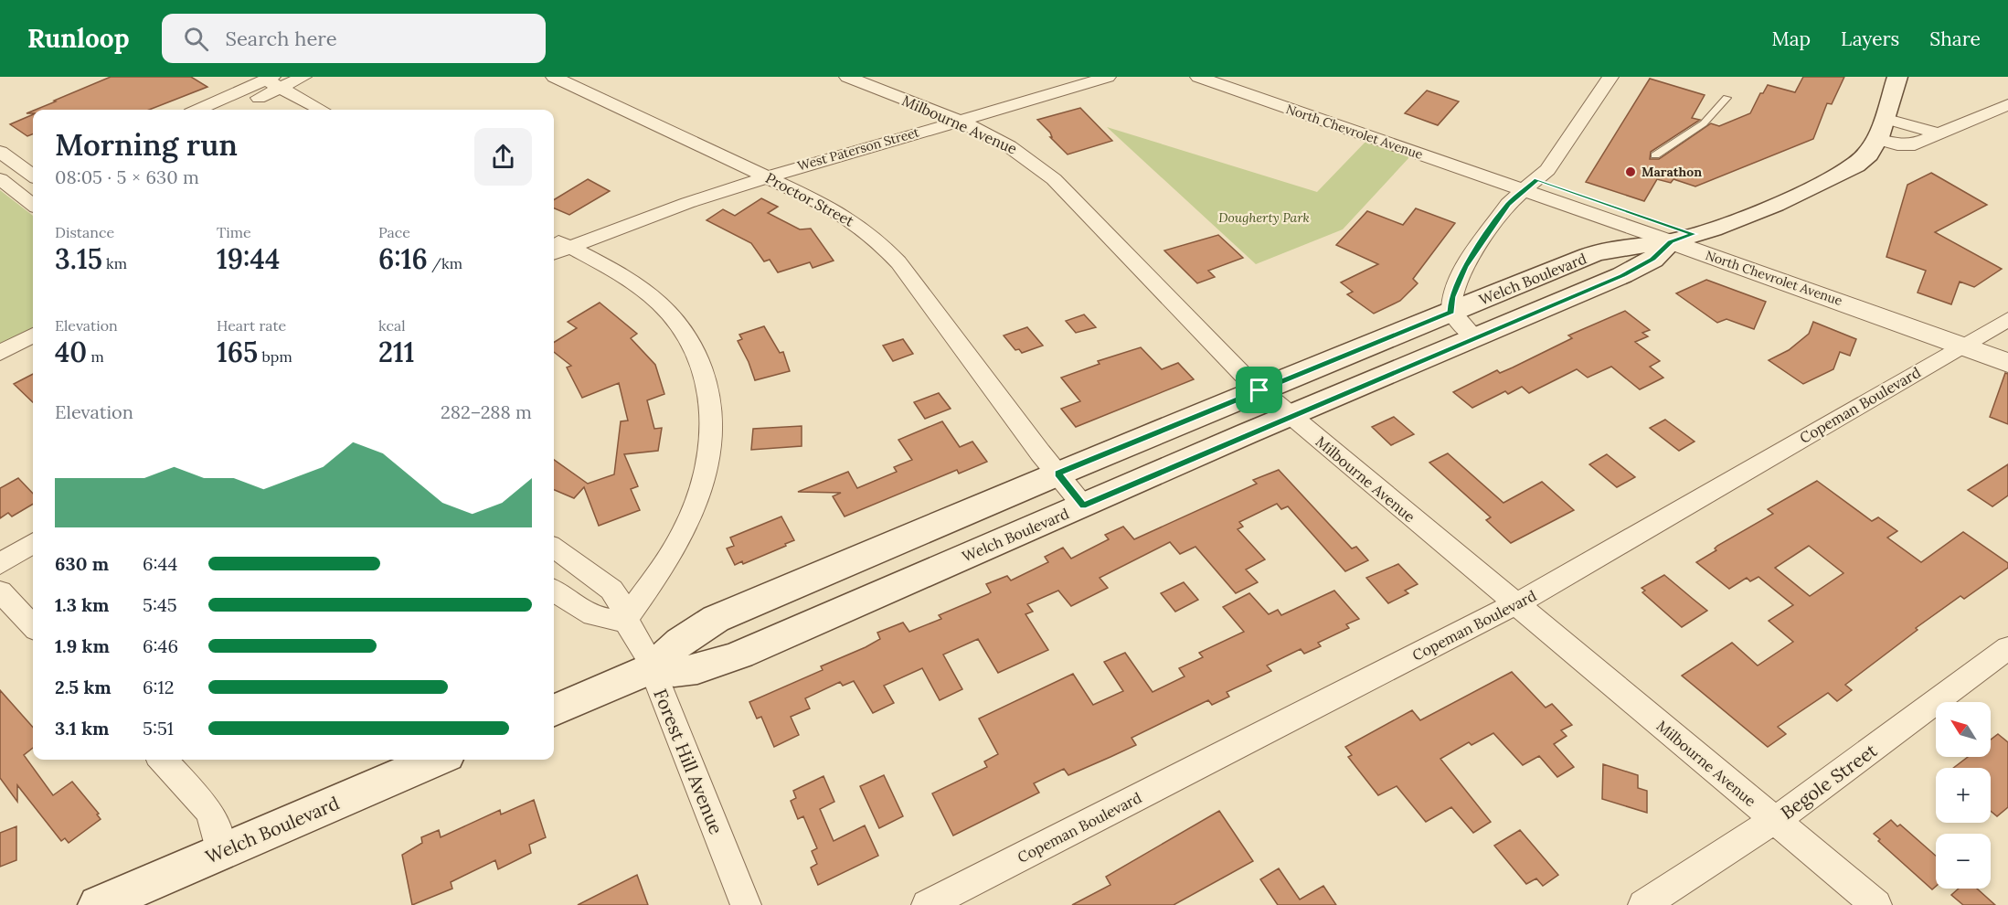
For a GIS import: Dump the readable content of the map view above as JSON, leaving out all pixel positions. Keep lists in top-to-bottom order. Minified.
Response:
{"streets":{"main road":["Welch Boulevard"],"street":["Milbourne Avenue","North Chevrolet Avenue","West Paterson Street","Proctor Street","Copeman Boulevard","Forest Hill Avenue","Begole Street"]},"crossings":[["Milbourne Avenue","West Paterson Street"],["Milbourne Avenue","Welch Boulevard"],["Milbourne Avenue","Copeman Boulevard"],["Milbourne Avenue","Begole Street"],["North Chevrolet Avenue","Welch Boulevard"],["North Chevrolet Avenue","Copeman Boulevard"],["West Paterson Street","Proctor Street"],["Proctor Street","Welch Boulevard"],["Welch Boulevard","Forest Hill Avenue"]],"parks":["Dougherty Park"],"places":["Marathon"],"north":"top left","page":{"header":"Runloop","search":"Search here","nav":["Map","Layers","Share"],"heading":["Morning run","08:05 · 5 × 630 m"],"stats":[["Distance","3.15 km"],["Time","19:44"],["Pace","6:16 /km"],["Elevation","40 m"],["Heart rate","165 bpm"],["kcal","211"]],"chart":["Elevation","282–288 m"],"list":[{"name":"630 m","note":"6:44"},{"name":"1.3 km","note":"5:45"},{"name":"1.9 km","note":"6:46"},{"name":"2.5 km","note":"6:12"},{"name":"3.1 km","note":"5:51"}],"map_buttons":["+","−"]}}
